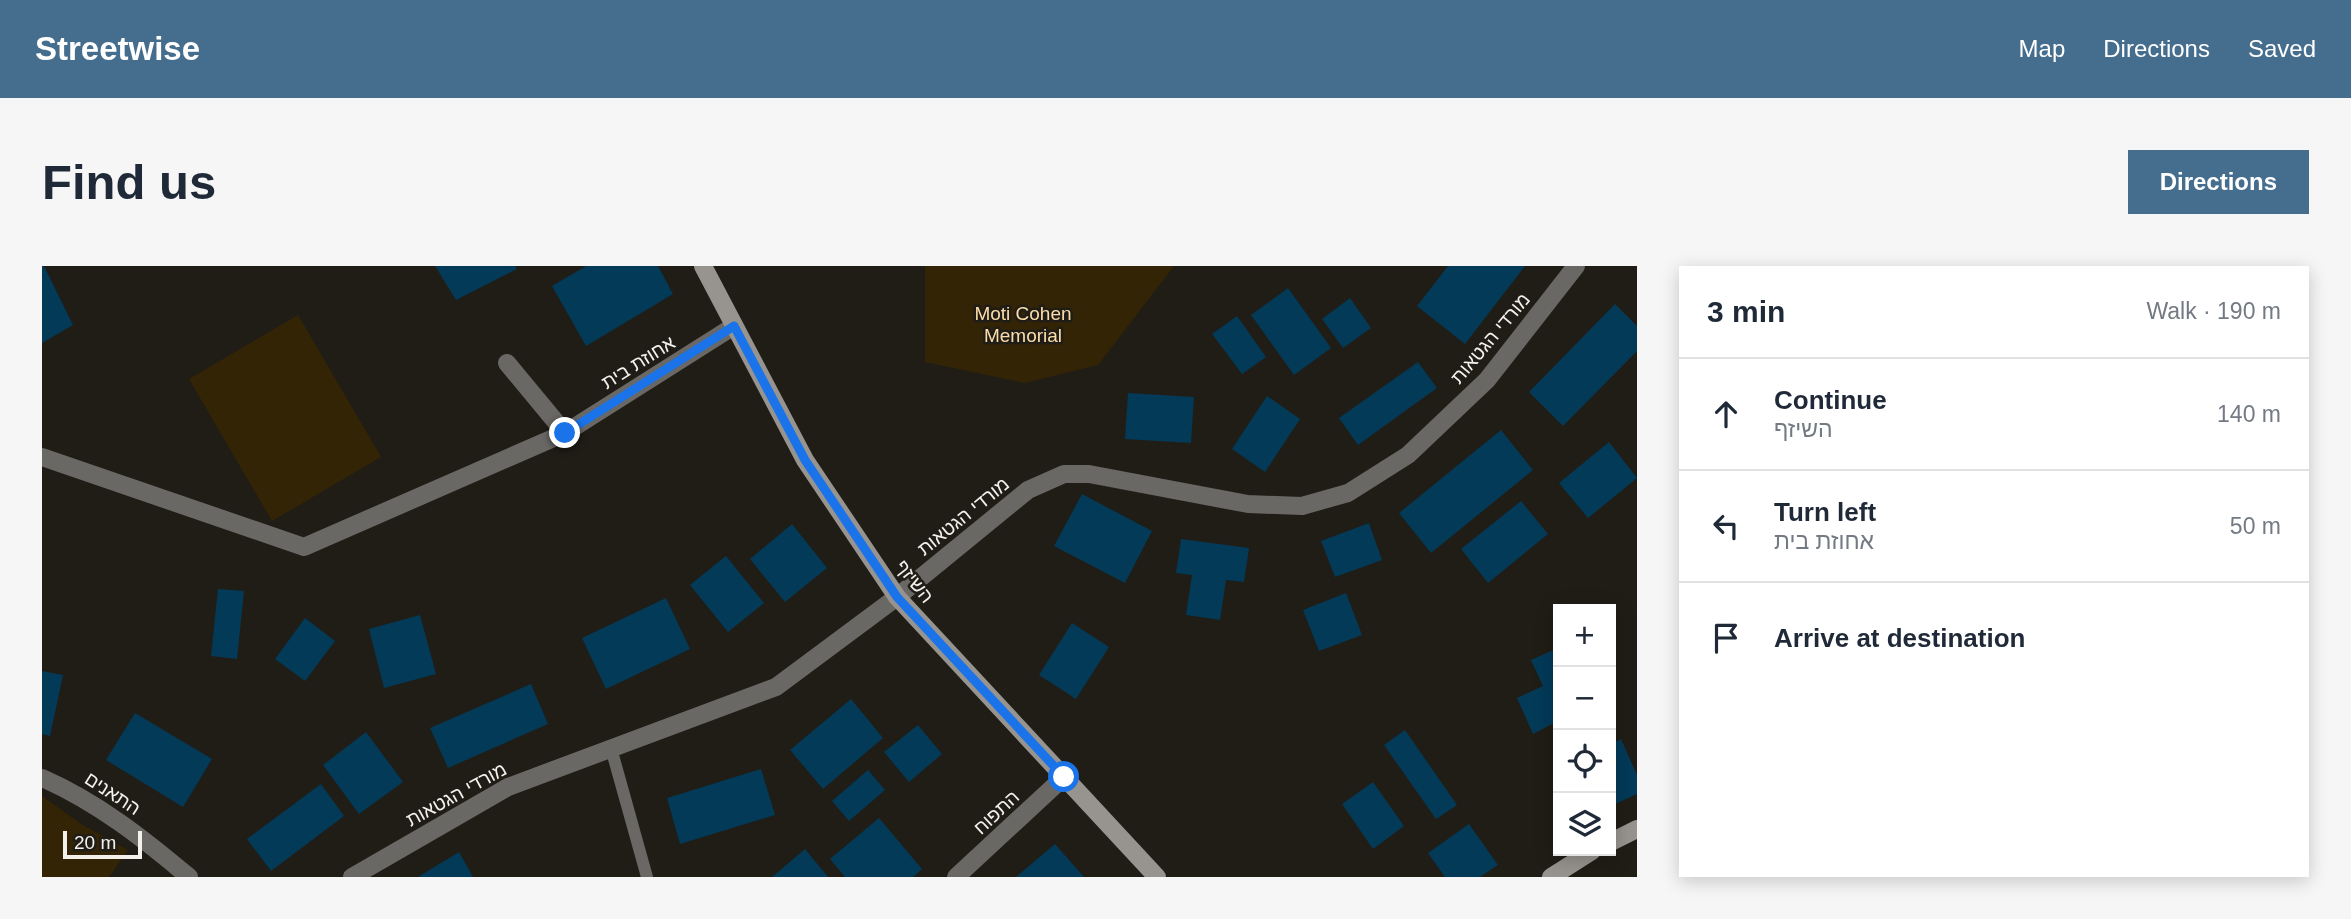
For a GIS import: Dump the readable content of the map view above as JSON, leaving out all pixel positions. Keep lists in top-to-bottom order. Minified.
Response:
{"streets":{"street":["מורדי הגטאות","אחוזת בית","השיזף","התאנים","התפוח"]},"crossings":[["מורדי הגטאות","השיזף"],["אחוזת בית","השיזף"],["השיזף","התפוח"]],"parks":["Moti Cohen Memorial"],"scale_bar":"20 m","page":{"header":"Streetwise","nav":["Map","Directions","Saved"],"buttons":"Directions","title":"Find us","heading":["3 min","Walk · 190 m"],"list":[["Continue","השיזף","140 m"],["Turn left","אחוזת בית","50 m"],"Arrive at destination"],"map_buttons":["+","−"],"scale":"20 m"}}
